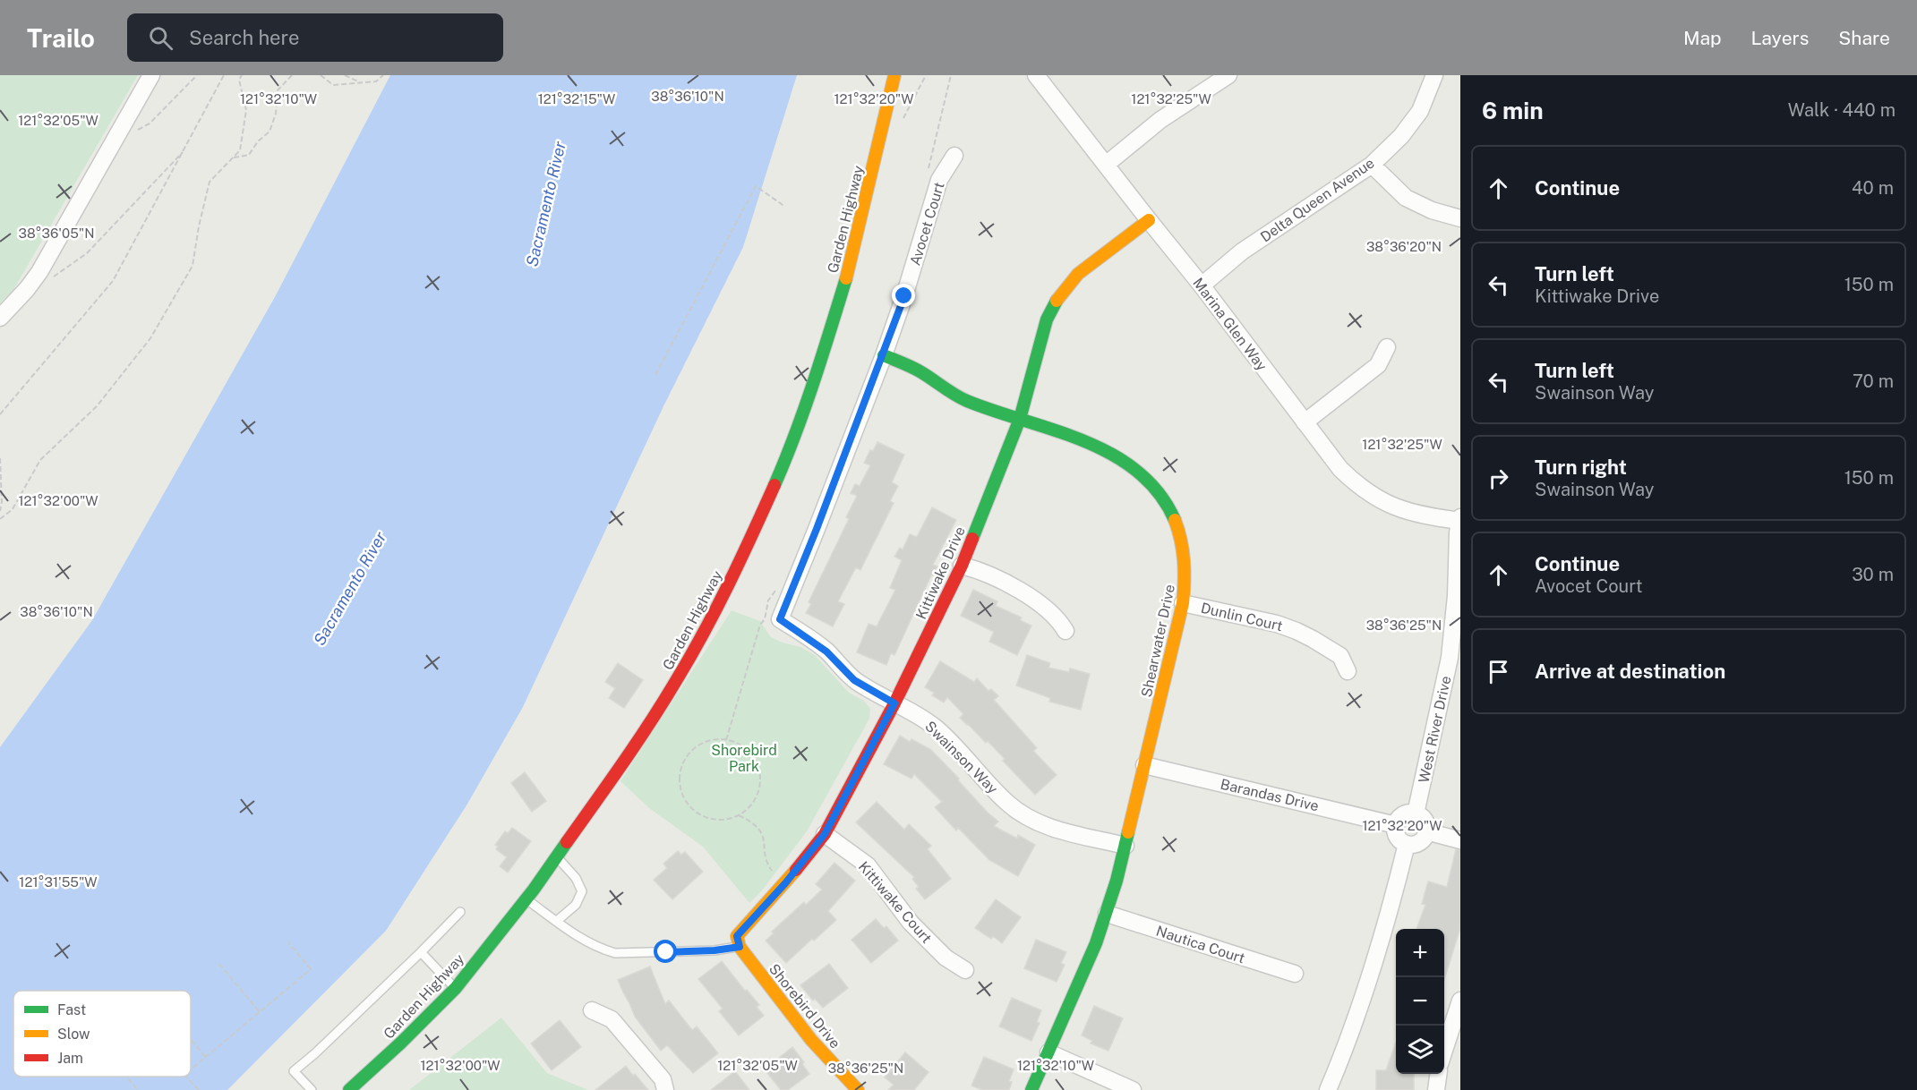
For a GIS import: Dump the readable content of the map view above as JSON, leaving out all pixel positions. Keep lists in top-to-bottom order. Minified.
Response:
{"streets":{"street":["Delta Queen Avenue","Garden Highway","Avocet Court","Marina Glen Way","Kittiwake Drive","Dunlin Court","Shearwater Drive","West River Drive","Swainson Way","Barandas Drive","Kittiwake Court","Nautica Court","Shorebird Drive"]},"crossings":[["Delta Queen Avenue","Marina Glen Way"],["Avocet Court","Shearwater Drive"],["Avocet Court","Swainson Way"],["Marina Glen Way","Kittiwake Drive"],["Marina Glen Way","West River Drive"],["Kittiwake Drive","Shearwater Drive"],["Kittiwake Drive","Swainson Way"],["Kittiwake Drive","Kittiwake Court"],["Kittiwake Drive","Shorebird Drive"],["Dunlin Court","Shearwater Drive"],["Shearwater Drive","Swainson Way"],["Shearwater Drive","Barandas Drive"],["Shearwater Drive","Nautica Court"],["West River Drive","Barandas Drive"]],"water":["Sacramento River"],"parks":["Shorebird Park"],"legend":["Fast","Slow","Jam"],"page":{"header":"Trailo","search":"Search here","nav":["Map","Layers","Share"],"heading":["6 min","Walk · 440 m"],"list":[["Continue","40 m"],["Turn left","Kittiwake Drive","150 m"],["Turn left","Swainson Way","70 m"],["Turn right","Swainson Way","150 m"],["Continue","Avocet Court","30 m"],"Arrive at destination"],"map_buttons":["+","−"]},"coordinates":["38°36'10\"N","121°32'10\"W","121°32'15\"W","121°32'25\"W","121°32'20\"W","121°32'05\"W","38°36'05\"N","38°36'20\"N","121°32'00\"W","38°36'25\"N","121°31'55\"W"]}
